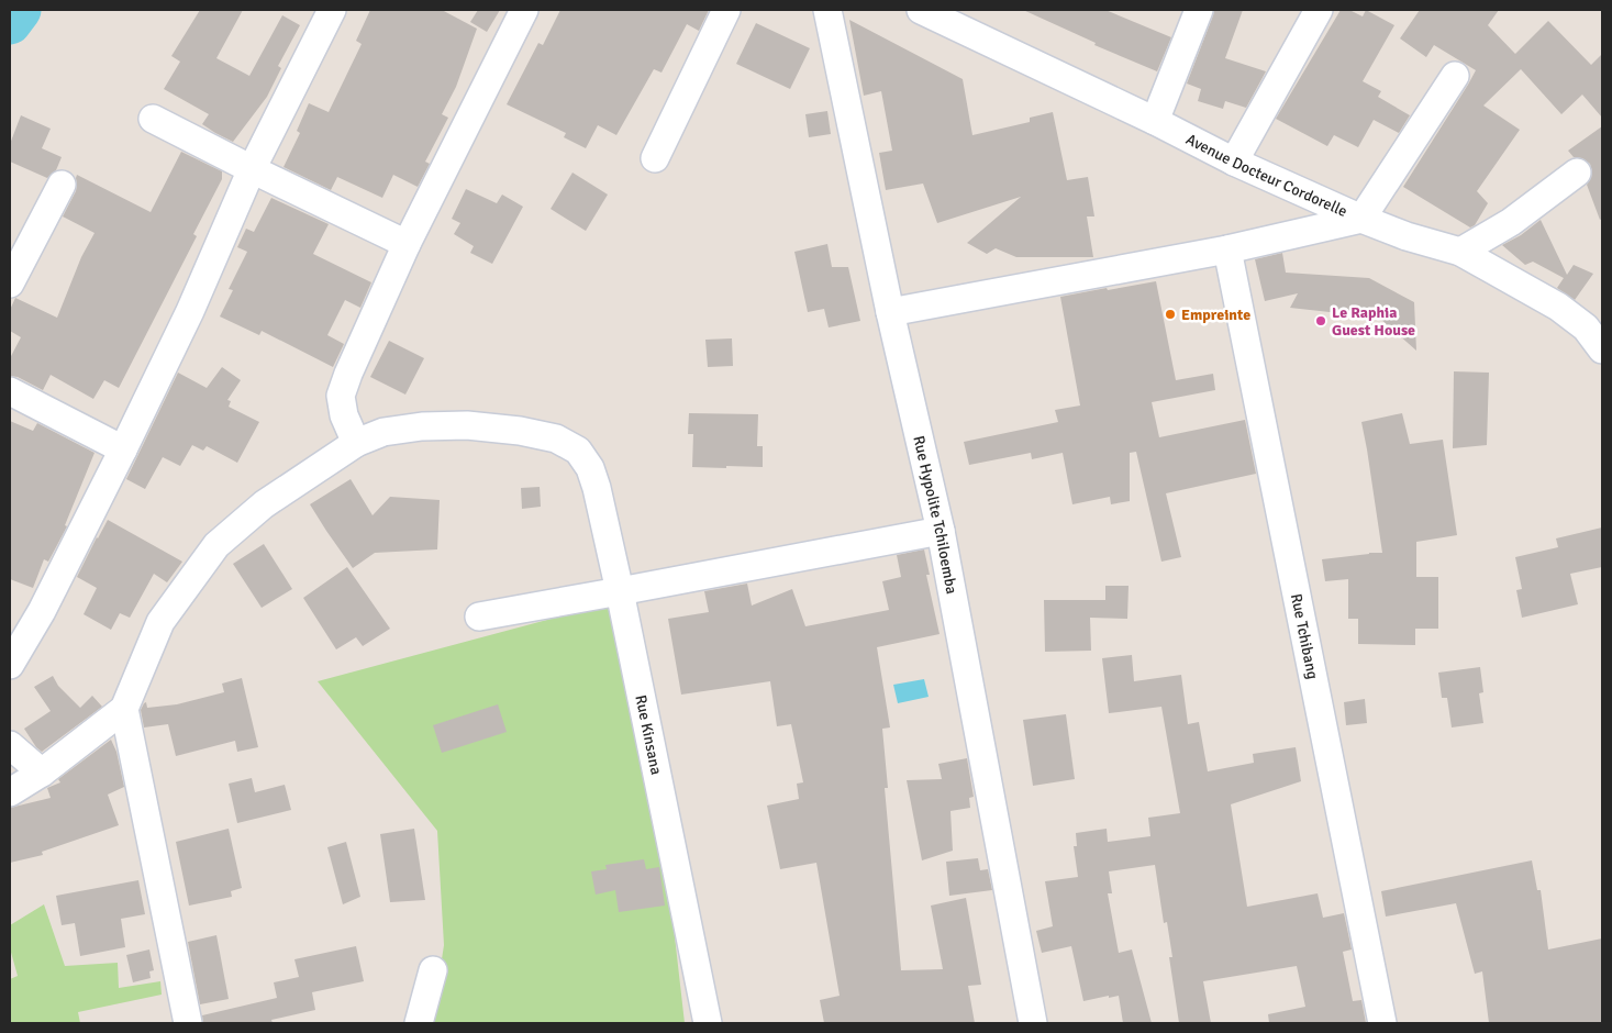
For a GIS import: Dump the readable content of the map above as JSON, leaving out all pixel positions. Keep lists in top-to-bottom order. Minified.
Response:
{"streets":{"street":["Avenue Docteur Cordorelle","Rue Hypolite Tchiloemba","Rue Tchibang","Rue Kinsana"]},"places":["Empreinte","Le Raphia Guest House"]}
